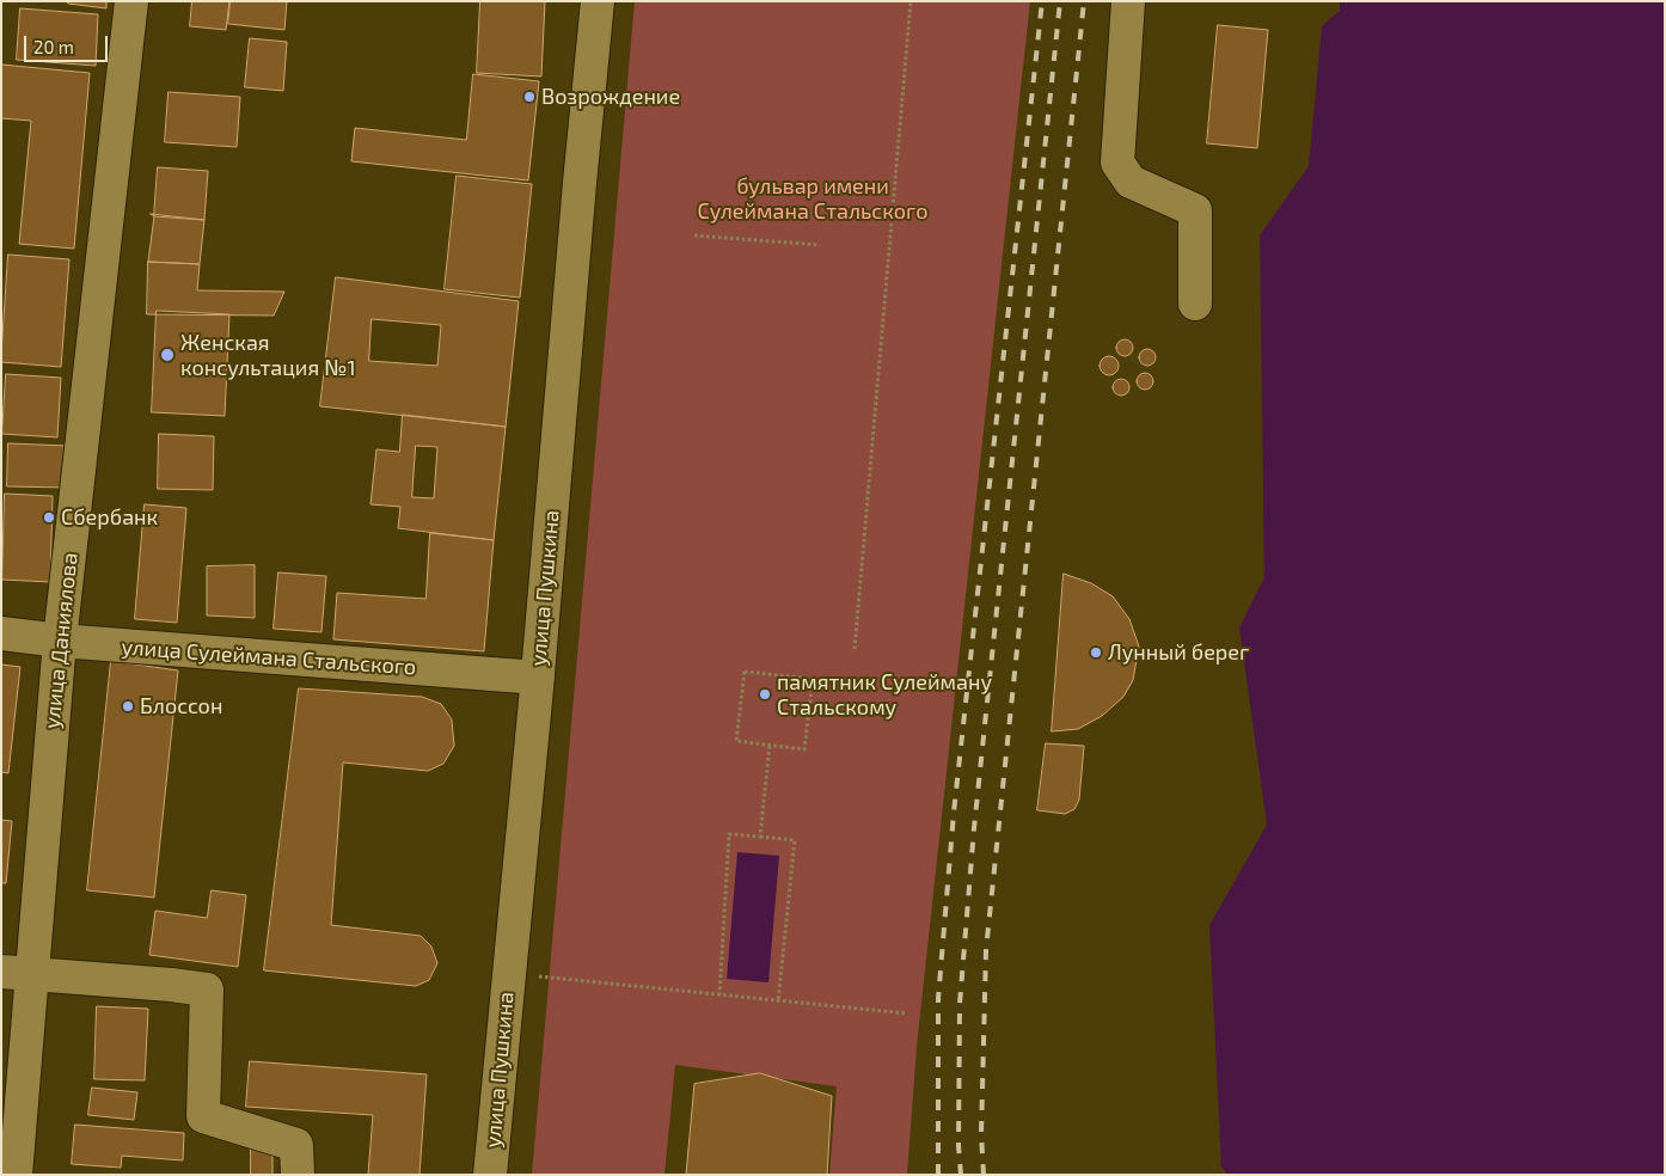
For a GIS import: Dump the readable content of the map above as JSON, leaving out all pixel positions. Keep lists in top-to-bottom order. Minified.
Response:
{"streets":{"street":["улица Пушкина","улица Даниялова","улица Сулеймана Стальского"]},"crossings":[["улица Пушкина","улица Сулеймана Стальского"],["улица Даниялова","улица Сулеймана Стальского"]],"parks":["бульвар имени Сулеймана Стальского"],"places":["Возрождение","Женская консультация №1","Сбербанк","Лунный берег","памятник Сулейману Стальскому","Блоссон"],"scale_bar":"20 m"}
